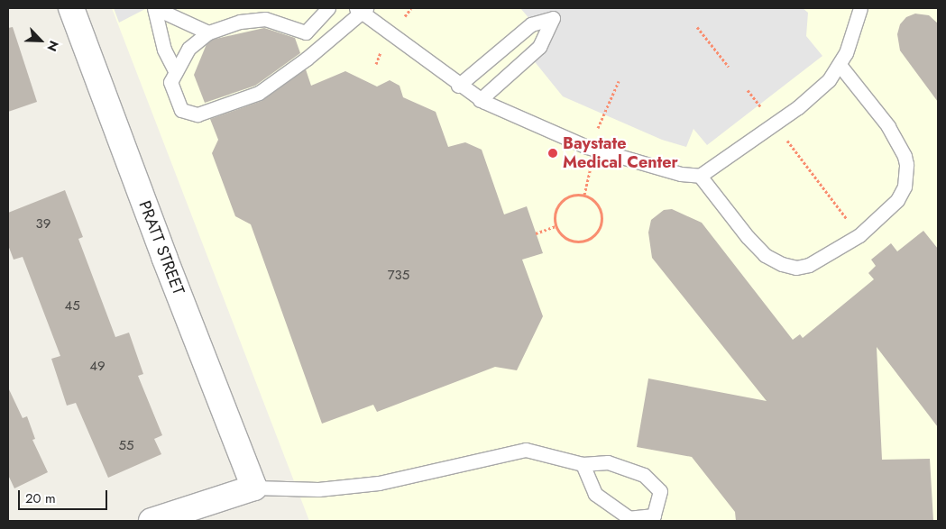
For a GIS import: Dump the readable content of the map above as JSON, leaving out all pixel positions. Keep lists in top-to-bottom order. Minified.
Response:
{"streets":{"street":["PRATT STREET"]},"places":["Baystate Medical Center"],"house_numbers":["39","735","45","49","55"],"scale_bar":"20 m","north":"bottom right"}
